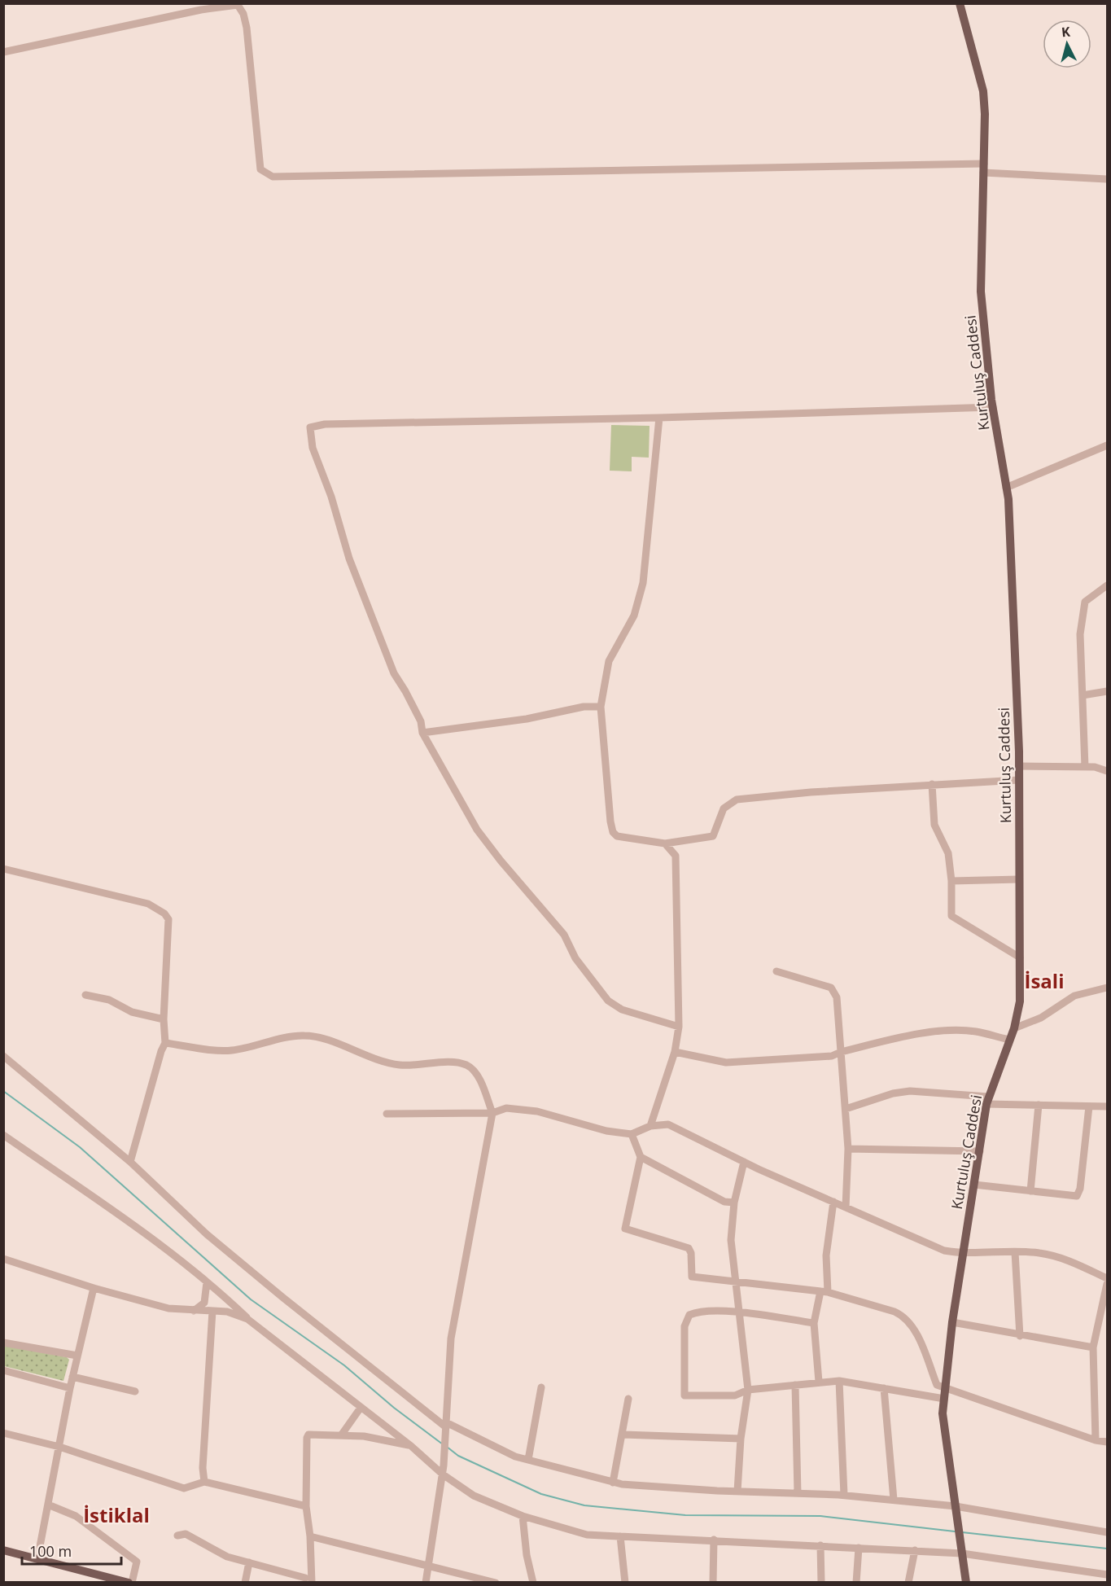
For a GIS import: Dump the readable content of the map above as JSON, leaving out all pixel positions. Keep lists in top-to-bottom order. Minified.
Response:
{"streets":{"main road":["Kurtuluş Caddesi"]},"districts":["İsali","İstiklal"],"scale_bar":"100 m","north":"top"}
